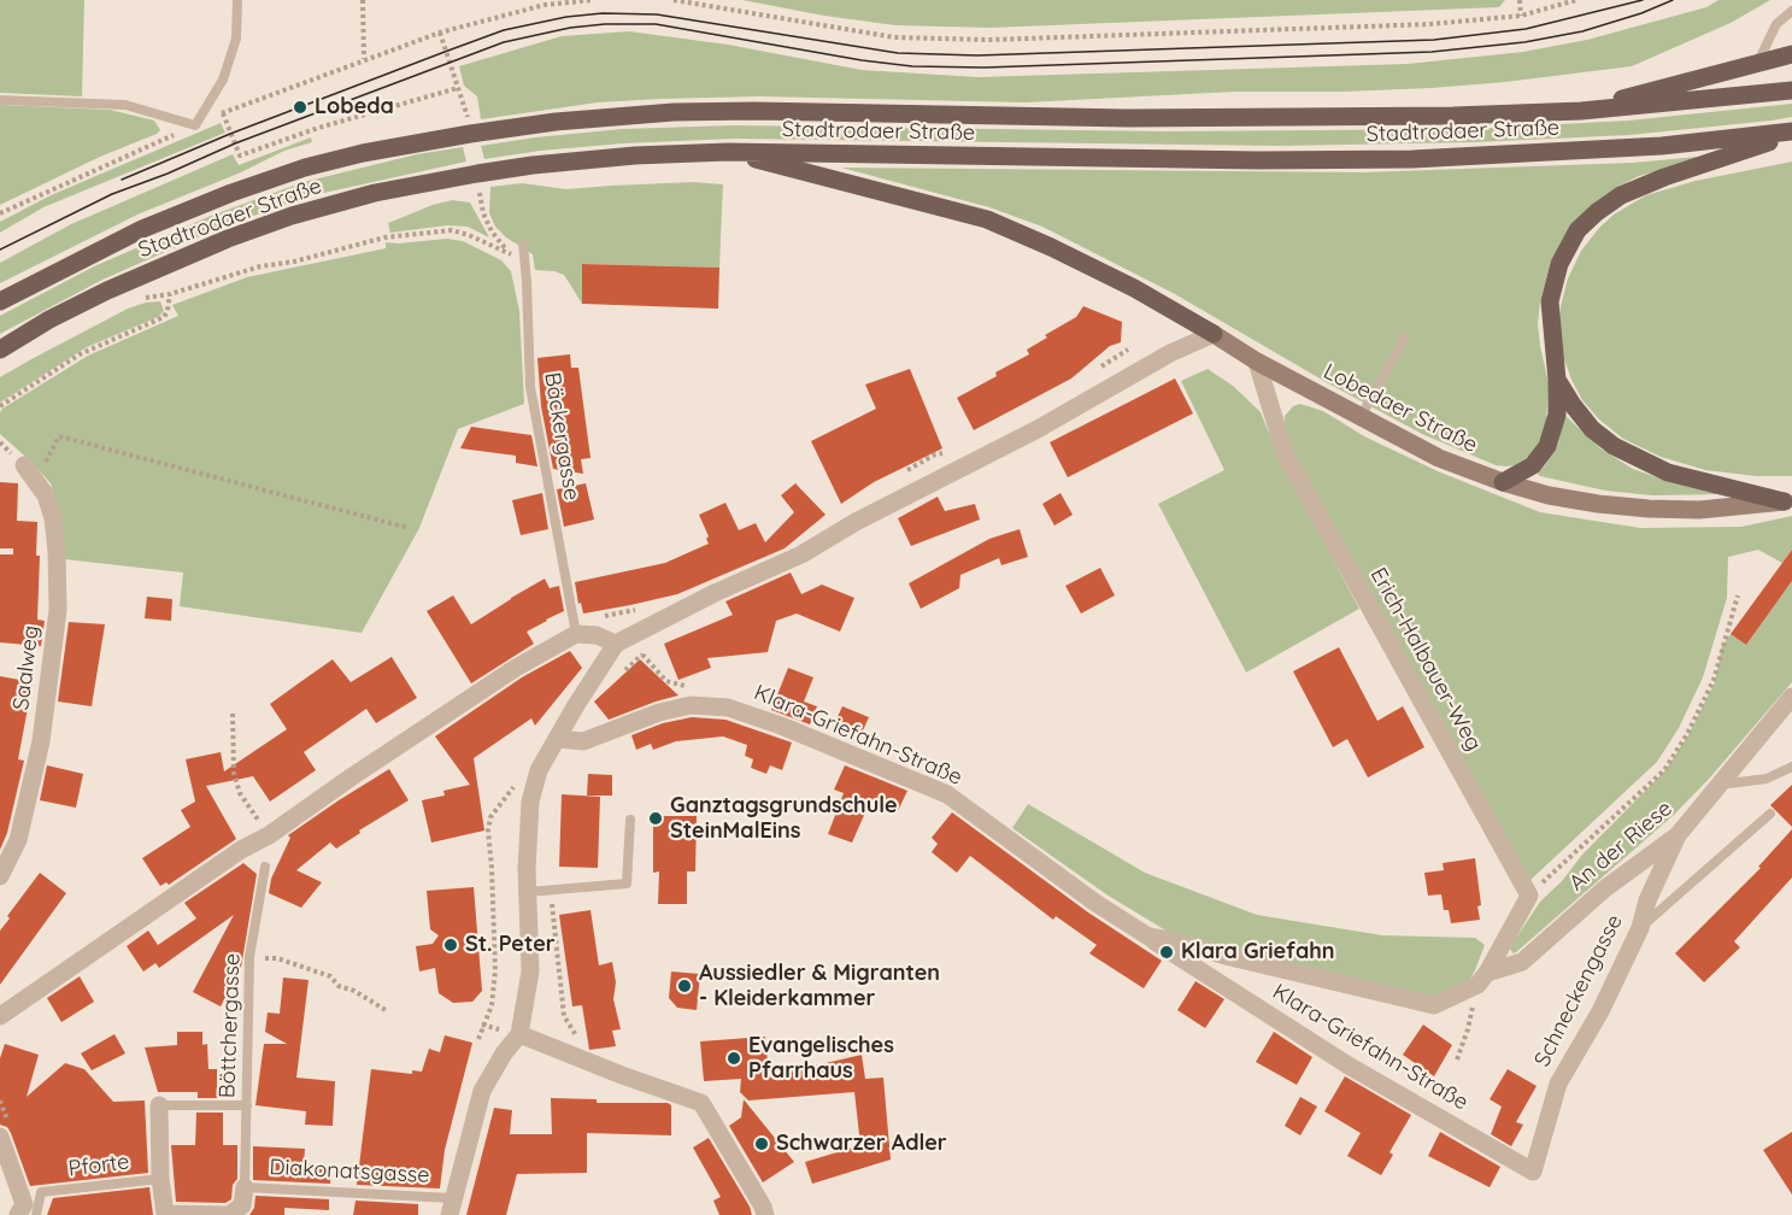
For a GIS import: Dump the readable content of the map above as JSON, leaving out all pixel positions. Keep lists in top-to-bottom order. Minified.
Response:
{"streets":{"main road":["Stadtrodaer Straße","Lobedaer Straße"],"street":["Erich-Halbauer-Weg","Saalweg","Klara-Griefahn-Straße","An der Riese","Schneckengasse"],"lane":["Bäckergasse","Böttchergasse","Pforte","Diakonatsgasse"]},"crossings":[["Lobedaer Straße","Erich-Halbauer-Weg"],["Klara-Griefahn-Straße","An der Riese"],["Klara-Griefahn-Straße","Schneckengasse"],["An der Riese","Schneckengasse"],["Böttchergasse","Diakonatsgasse"]],"places":["Lobeda","Ganztagsgrundschule SteinMalEins","St. Peter","Klara Griefahn","Aussiedler & Migranten - Kleiderkammer","Evangelisches Pfarrhaus","Schwarzer Adler"]}
